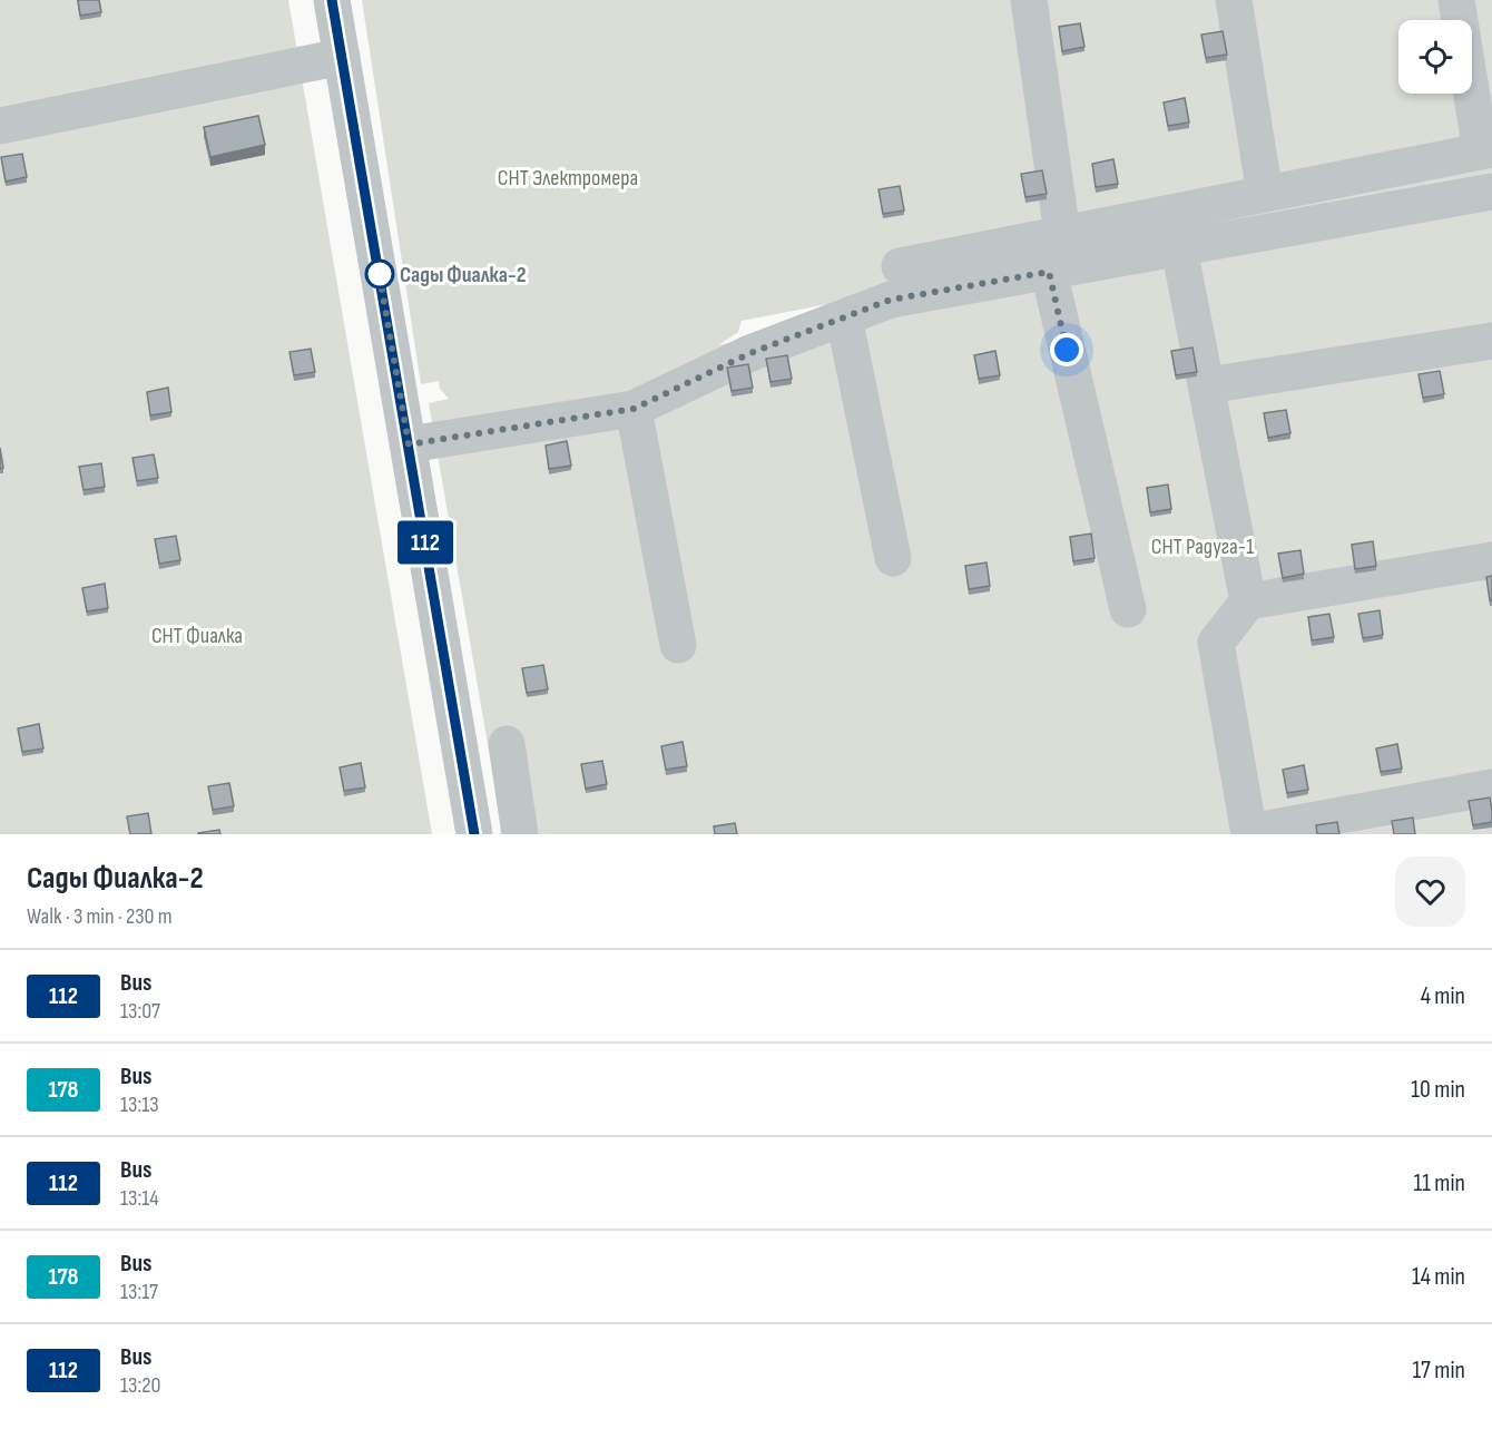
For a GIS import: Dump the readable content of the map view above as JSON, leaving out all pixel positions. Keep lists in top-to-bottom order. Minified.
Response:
{"parks":["СНТ Электромера","СНТ Радуга-1","СНТ Фиалка"],"places":["Сады Фиалка-2"],"lines":["bus line 112"],"page":{"on_map":"112","heading":["Сады Фиалка-2","Walk · 3 min · 230 m"],"list":[{"mark":"112","name":"Bus","note":"13:07","value":"4 min"},{"mark":"178","name":"Bus","note":"13:13","value":"10 min"},{"mark":"112","name":"Bus","note":"13:14","value":"11 min"},{"mark":"178","name":"Bus","note":"13:17","value":"14 min"},{"mark":"112","name":"Bus","note":"13:20","value":"17 min"}]}}
